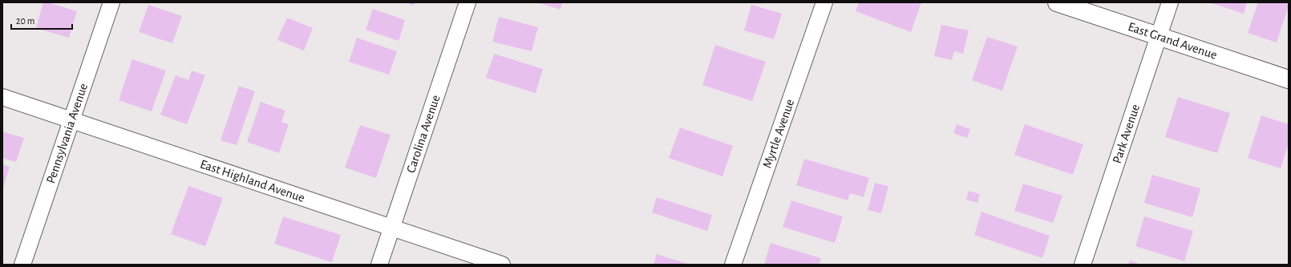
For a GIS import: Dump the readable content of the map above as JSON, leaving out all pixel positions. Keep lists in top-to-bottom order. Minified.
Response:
{"streets":{"main road":["East Grand Avenue"],"street":["Pennsylvania Avenue","Myrtle Avenue","Carolina Avenue","Park Avenue","East Highland Avenue"]},"crossings":[["East Grand Avenue","Park Avenue"],["Pennsylvania Avenue","East Highland Avenue"],["Carolina Avenue","East Highland Avenue"]],"scale_bar":"20 m"}
